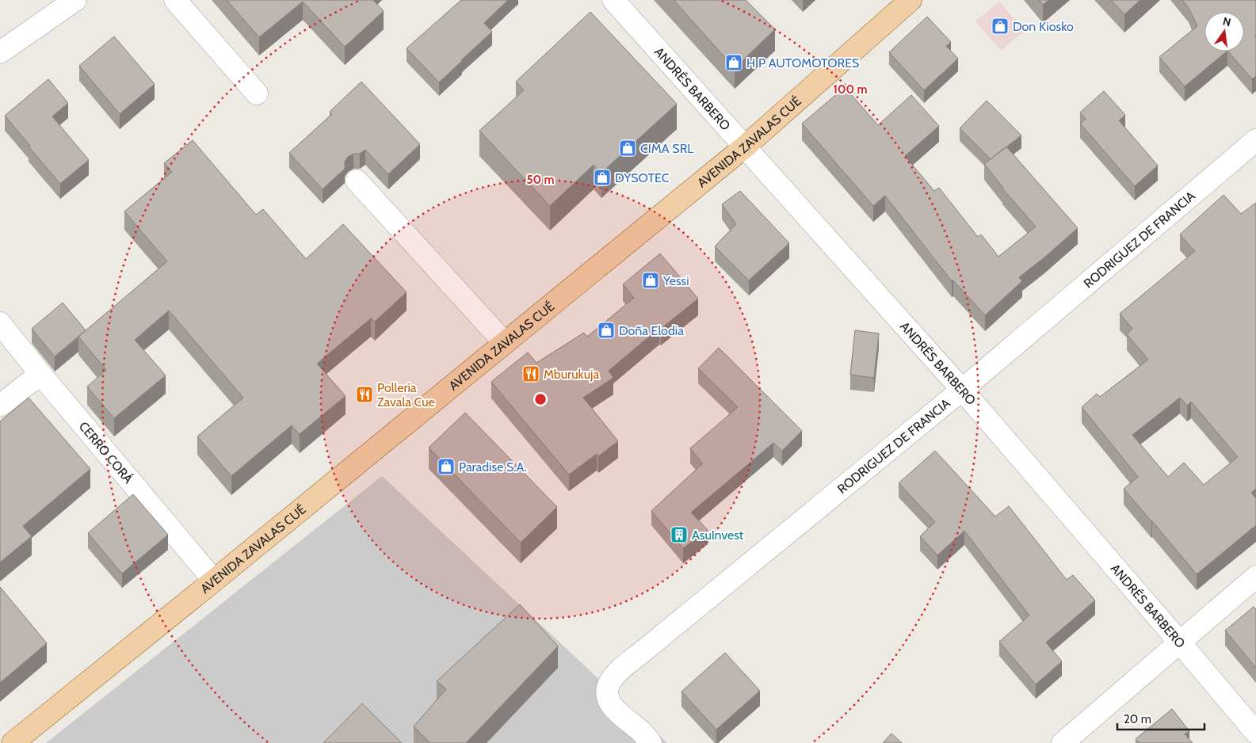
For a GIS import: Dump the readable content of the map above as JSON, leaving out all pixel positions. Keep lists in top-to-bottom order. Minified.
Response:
{"streets":{"main road":["AVENIDA ZAVALAS CUÉ"],"street":["ANDRÉS BARBERO","RODRIGUEZ DE FRANCIA","CERRO CORÁ"]},"crossings":[["ANDRÉS BARBERO","AVENIDA ZAVALAS CUÉ"],["ANDRÉS BARBERO","RODRIGUEZ DE FRANCIA"],["AVENIDA ZAVALAS CUÉ","CERRO CORÁ"]],"places":{"shop":["Don Kiosko","H P AUTOMOTORES","CIMA SRL","DYSOTEC","Yessi","Doña Elodia","Paradise S.A."],"restaurant":["Mburukuja","Polleria Zavala Cue"],"building":["AsuInvest"]},"scale_bar":"20 m","north":"top","rings":["100 m","50 m"]}
